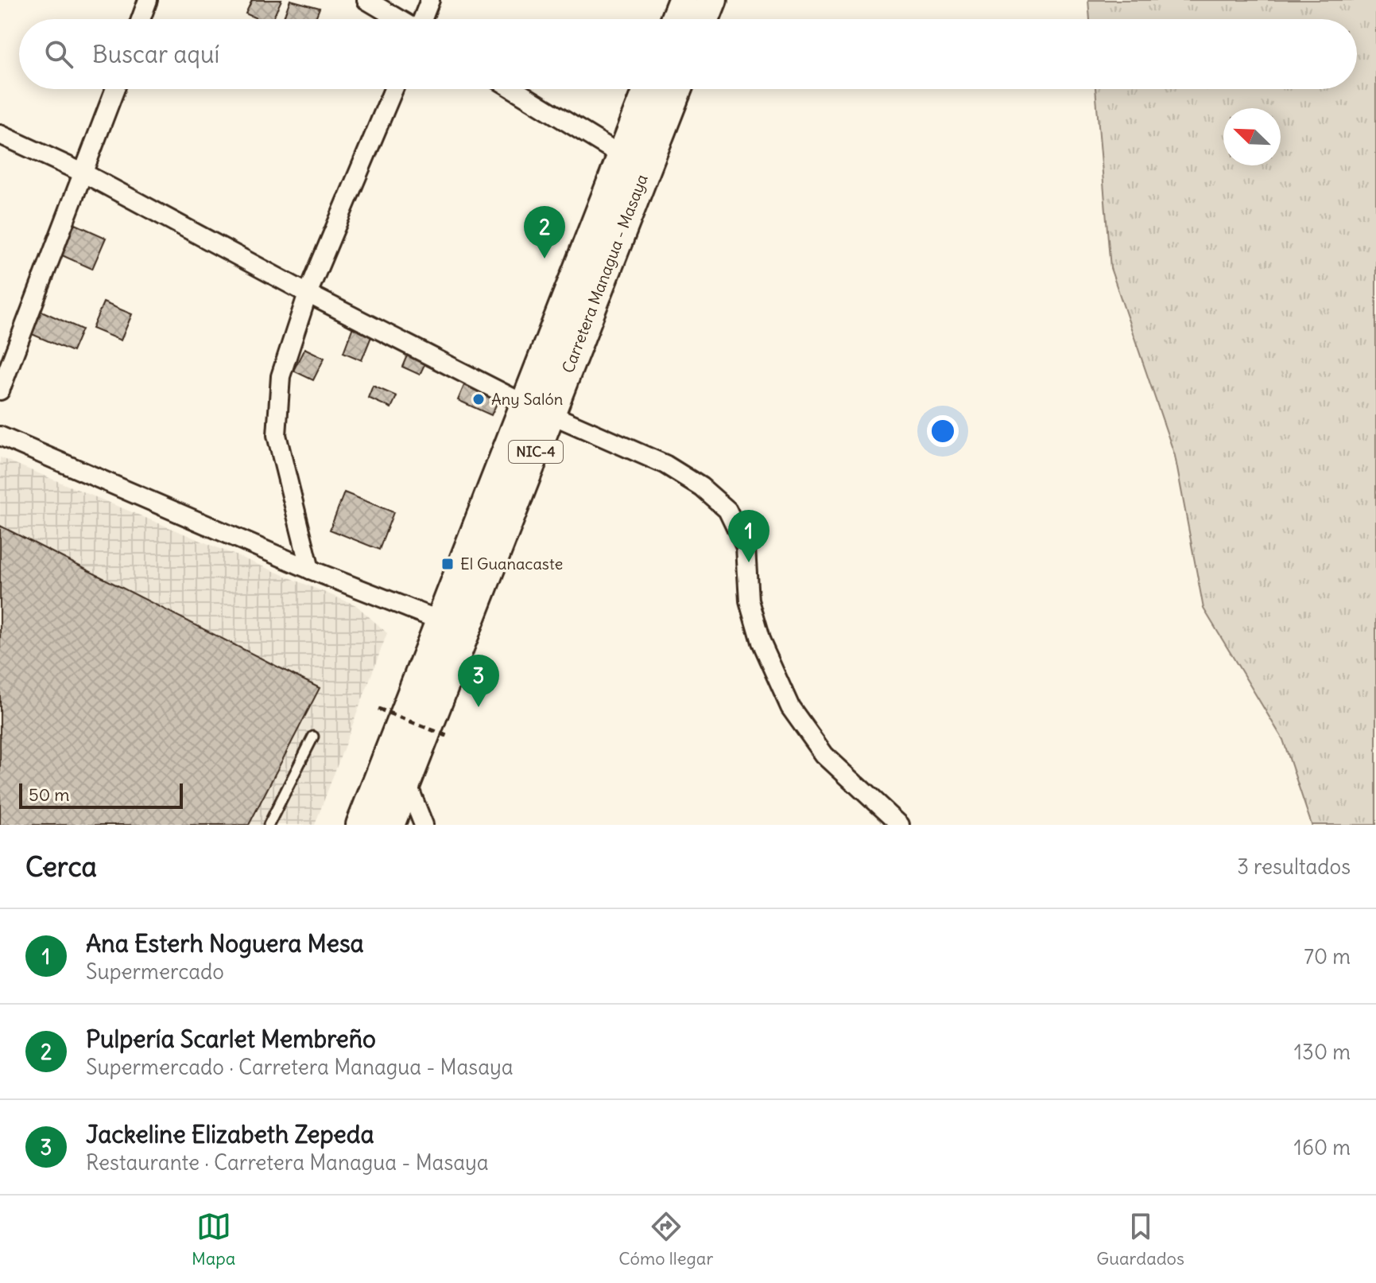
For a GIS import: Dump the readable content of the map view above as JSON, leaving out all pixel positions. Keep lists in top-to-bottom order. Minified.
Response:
{"streets":{"highway":["Carretera Managua - Masaya","NIC-4"]},"places":{"other":["Any Salón"],"transit":["El Guanacaste"]},"scale_bar":"50 m","north":"top left","page":{"search":"Buscar aquí","pins":["2","1","3"],"scale":"50 m","heading":["Cerca","3 resultados"],"list":[{"mark":"1","name":"Ana Esterh Noguera Mesa","note":"Supermercado","value":"70 m"},{"mark":"2","name":"Pulpería Scarlet Membreño","note":"Supermercado · Carretera Managua - Masaya","value":"130 m"},{"mark":"3","name":"Jackeline Elizabeth Zepeda","note":"Restaurante · Carretera Managua - Masaya","value":"160 m"}],"nav":["Mapa","Cómo llegar","Guardados"]}}
